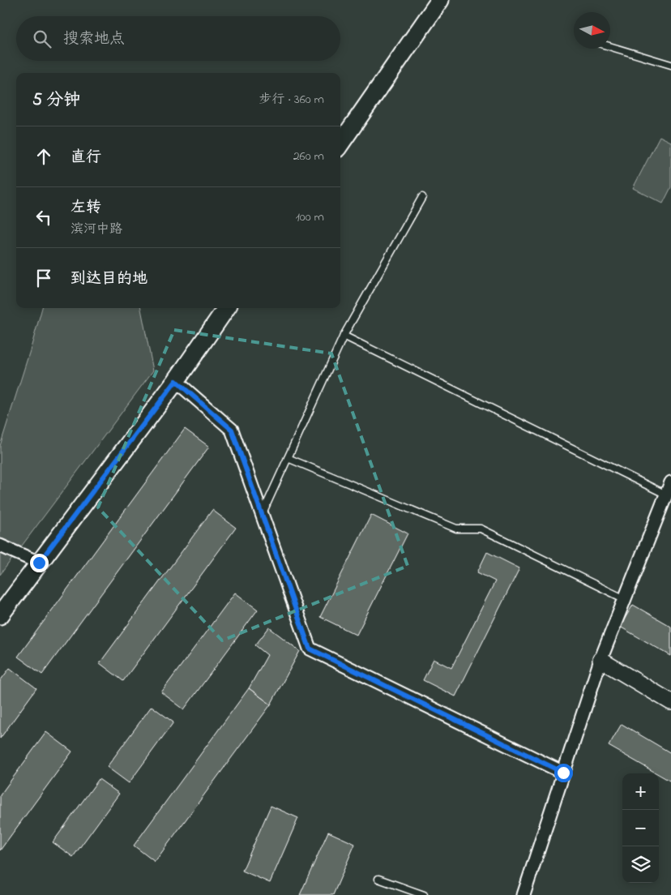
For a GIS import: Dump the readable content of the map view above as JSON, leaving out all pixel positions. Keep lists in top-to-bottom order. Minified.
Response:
{"north":"right","page":{"search":"搜索地点","heading":["5 分钟","步行 · 360 m"],"list":[["直行","260 m"],["左转","滨河中路","100 m"],"到达目的地"],"map_buttons":["+","−"]}}
